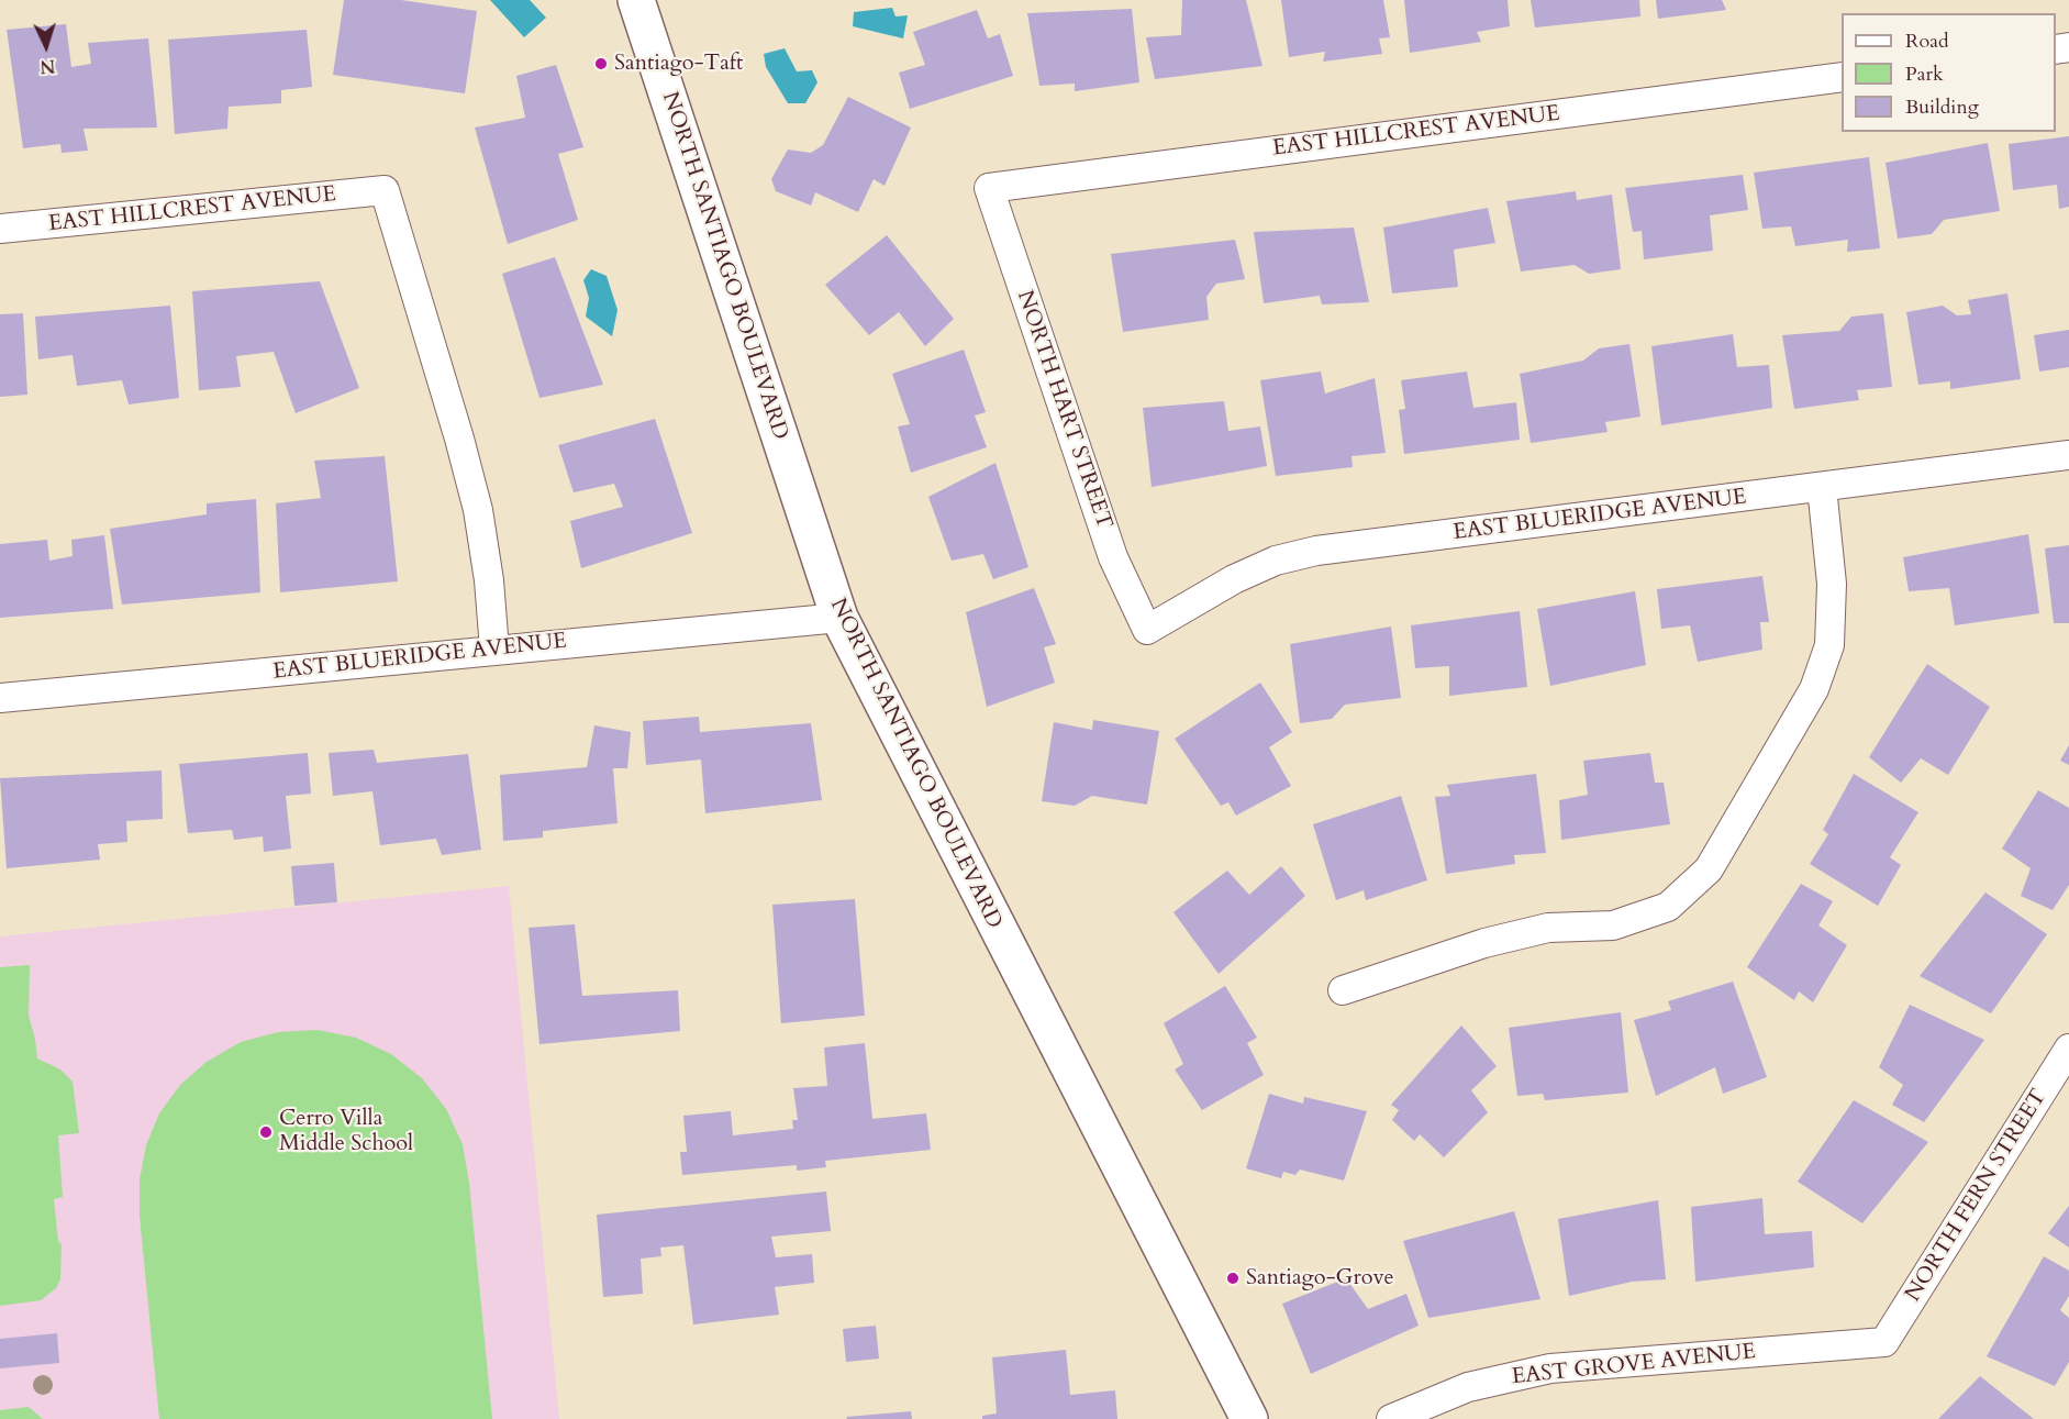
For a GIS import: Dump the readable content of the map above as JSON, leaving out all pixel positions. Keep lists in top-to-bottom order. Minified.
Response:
{"streets":{"main road":["NORTH SANTIAGO BOULEVARD"],"street":["EAST HILLCREST AVENUE","NORTH HART STREET","EAST BLUERIDGE AVENUE","NORTH FERN STREET","EAST GROVE AVENUE"]},"crossings":[["EAST HILLCREST AVENUE","NORTH HART STREET"],["EAST HILLCREST AVENUE","EAST BLUERIDGE AVENUE"],["NORTH SANTIAGO BOULEVARD","EAST BLUERIDGE AVENUE"],["NORTH HART STREET","EAST BLUERIDGE AVENUE"],["NORTH FERN STREET","EAST GROVE AVENUE"]],"places":["Santiago-Taft","Cerro Villa Middle School","Santiago-Grove"],"legend":["Road","Park","Building"],"north":"bottom"}
